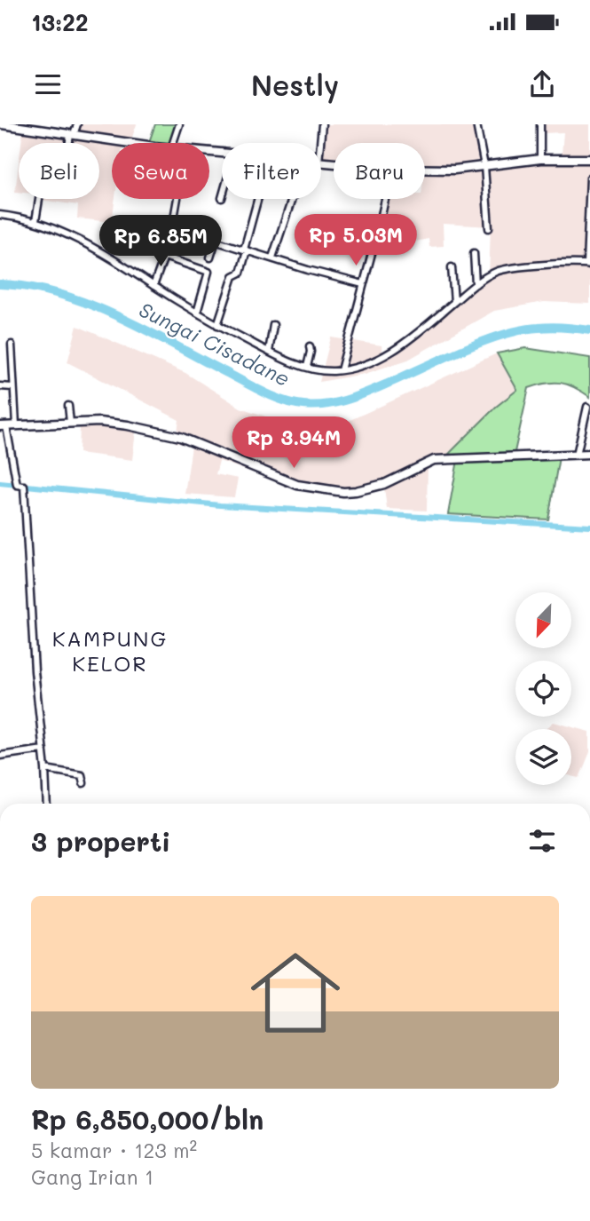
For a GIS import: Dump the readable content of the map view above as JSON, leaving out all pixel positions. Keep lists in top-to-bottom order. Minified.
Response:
{"districts":["KAMPUNG KELOR"],"water":["Sungai Cisadane"],"north":"bottom left","page":{"status":"13:22","header":"Nestly","chip":["Beli","Sewa","Filter","Baru"],"price":["Rp 5.03M","Rp 6.85M","Rp 3.94M"],"heading":"3 properti","list":[{"name":"Rp 6,850,000/bln","note":"5 kamar · 123 m² · Gang Irian 1"}]}}
